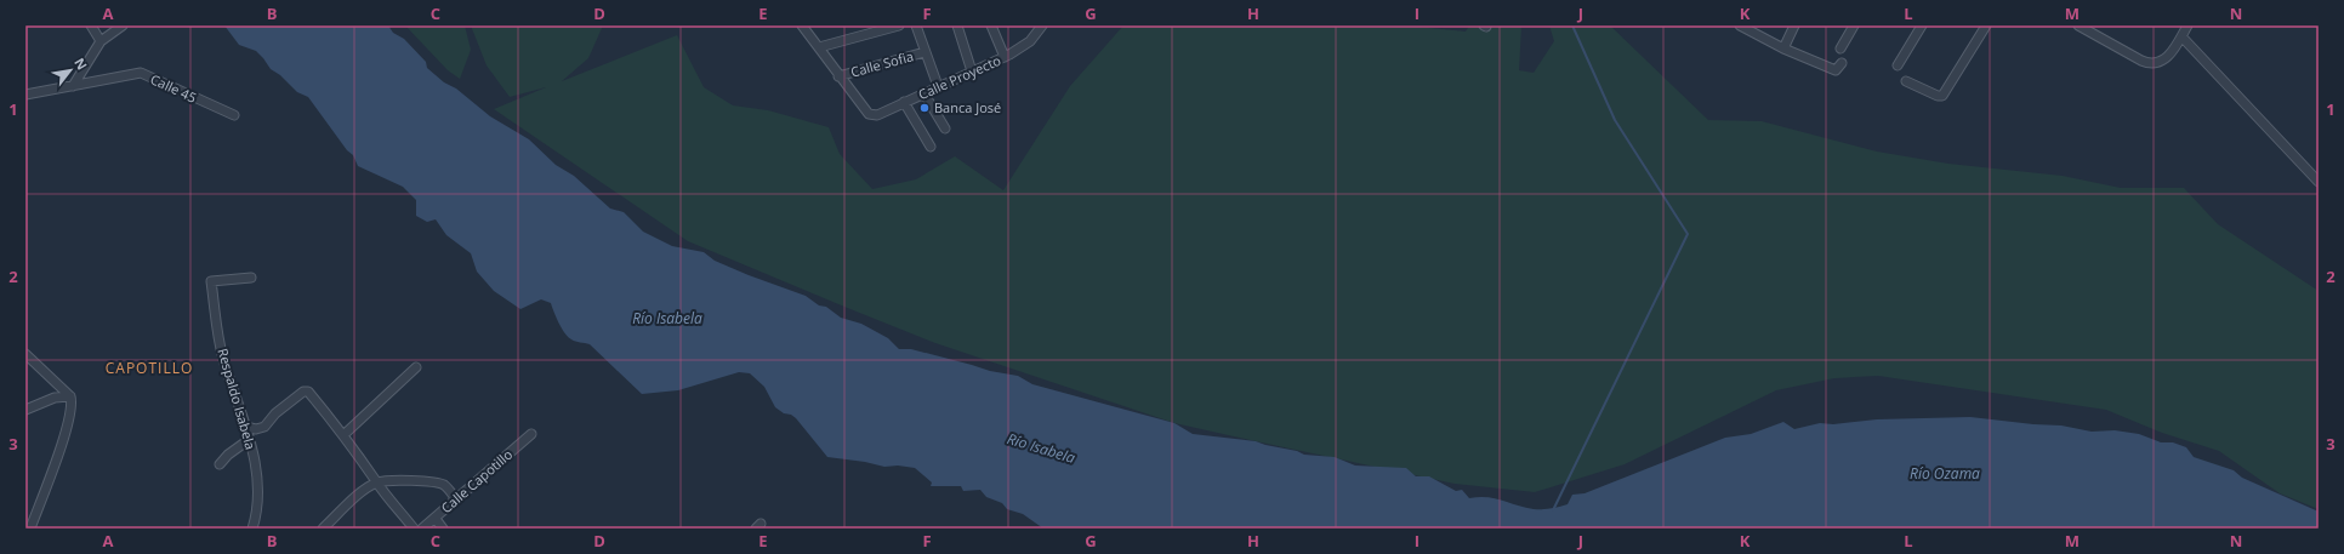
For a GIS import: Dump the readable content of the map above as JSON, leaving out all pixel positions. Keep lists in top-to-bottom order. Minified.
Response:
{"streets":{"street":["Calle Sofia","Calle Proyecto","Calle 45","Respaldo Isabela","Calle Capotillo"]},"crossings":[["Calle Sofia","Calle Proyecto"]],"districts":["CAPOTILLO"],"water":["Río Isabela","Río Ozama"],"places":["Banca José"],"north":"top right","grid":{"columns":["A","B","C","D","E","F","G","H","I","J","K","L","M","N"],"rows":["1","2","3"]}}
